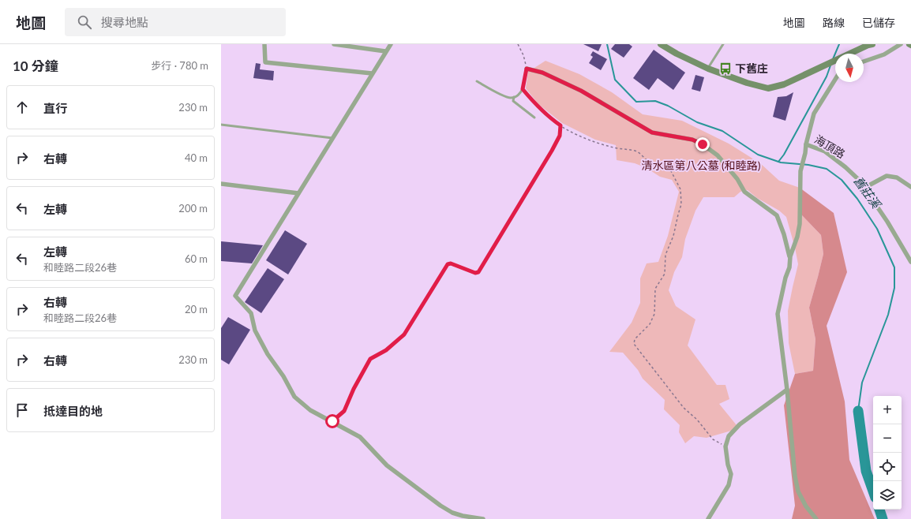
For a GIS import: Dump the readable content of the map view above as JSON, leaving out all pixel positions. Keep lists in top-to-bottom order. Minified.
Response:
{"streets":{"street":["海頂路"]},"water":["舊莊溪"],"parks":["清水區第八公墓 (和睦路)"],"places":{"bus stop":["下舊庄"]},"north":"bottom","page":{"header":"地圖","search":"搜尋地點","nav":["地圖","路線","已儲存"],"heading":["10 分鐘","步行 · 780 m"],"list":[["直行","230 m"],["右轉","40 m"],["左轉","200 m"],["左轉","和睦路二段26巷","60 m"],["右轉","和睦路二段26巷","20 m"],["右轉","230 m"],"抵達目的地"],"map_buttons":["+","−"]}}
